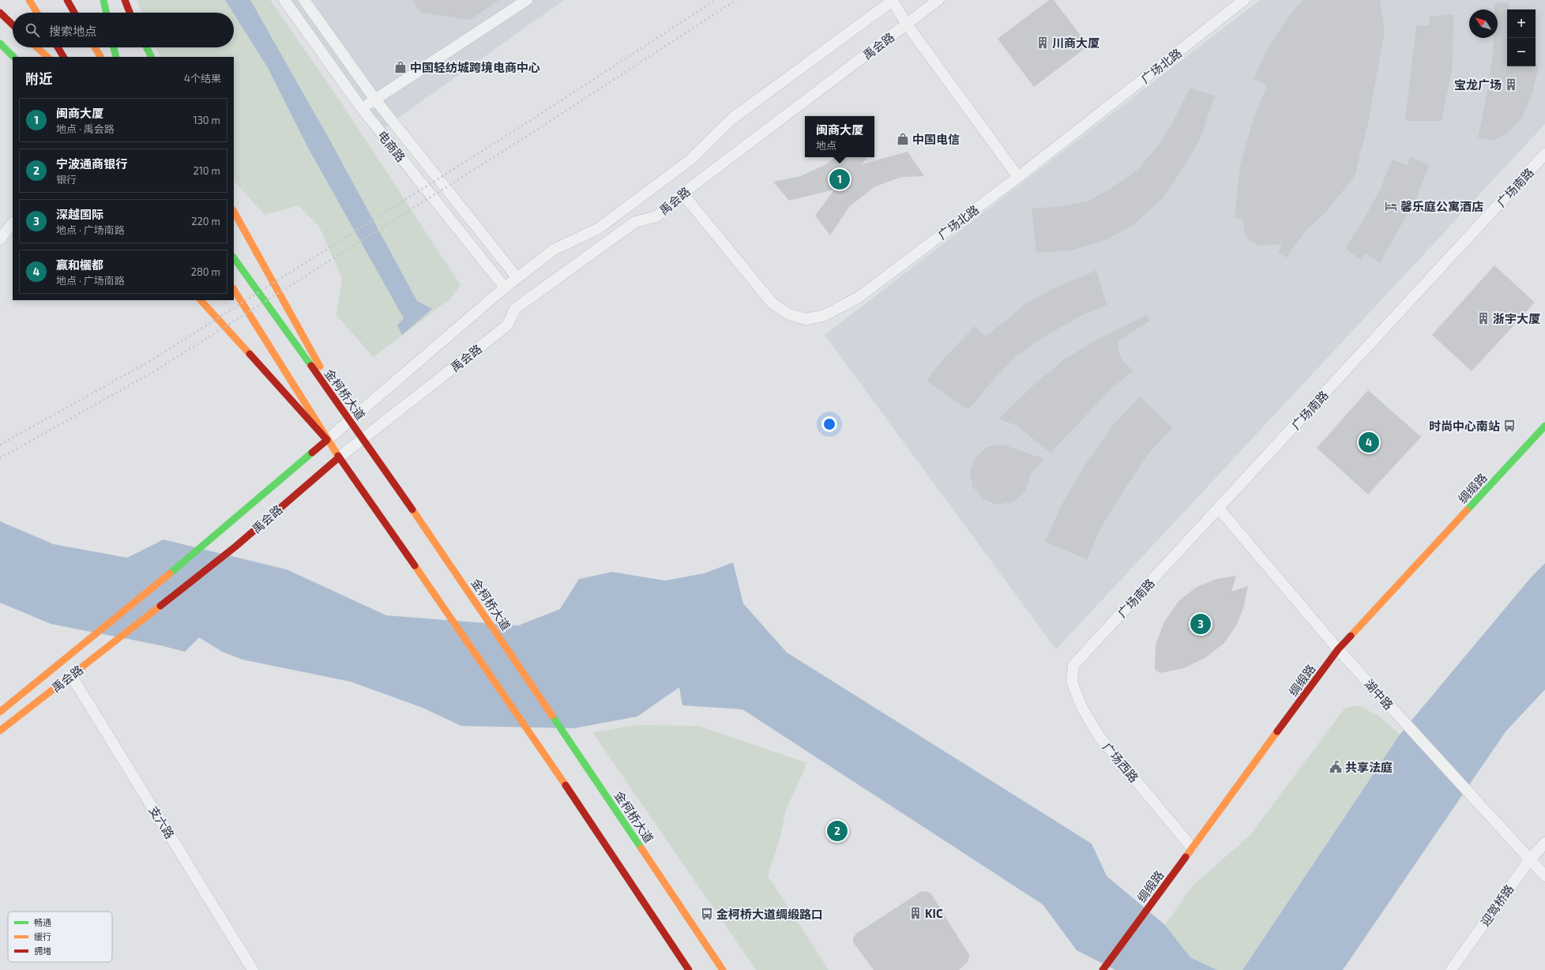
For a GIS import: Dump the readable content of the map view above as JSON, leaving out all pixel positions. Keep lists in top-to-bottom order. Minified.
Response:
{"streets":{"main road":["禹会路","金柯桥大道","绸缎路"],"street":["广场北路","电商路","广场南路","湖中路","广场西路","支六路","迎驾桥路"]},"crossings":[["禹会路","广场北路"],["禹会路","电商路"],["禹会路","金柯桥大道"],["禹会路","支六路"],["广场南路","湖中路"],["广场南路","广场西路"],["绸缎路","湖中路"],["绸缎路","广场西路"],["湖中路","迎驾桥路"]],"places":{"building":["川商大厦","宝龙广场","浙宇大厦","KIC"],"shop":["中国轻纺城跨境电商中心","中国电信"],"hotel":["馨乐庭公寓酒店"],"bus stop":["时尚中心南站","金柯桥大道绸缎路口"],"public building":["共享法庭"]},"legend":["畅通","缓行","拥堵"],"north":"top left","page":{"map_buttons":["+","−"],"search":"搜索地点","heading":["附近","4个结果"],"list":[{"mark":"1","name":"闽商大厦","note":"地点 · 禹会路","value":"130 m"},{"mark":"2","name":"宁波通商银行","note":"银行","value":"210 m"},{"mark":"3","name":"深越国际","note":"地点 · 广场南路","value":"220 m"},{"mark":"4","name":"赢和欐都","note":"地点 · 广场南路","value":"280 m"}],"popup":["闽商大厦","地点"],"pins":["1","4","3","2"]}}
